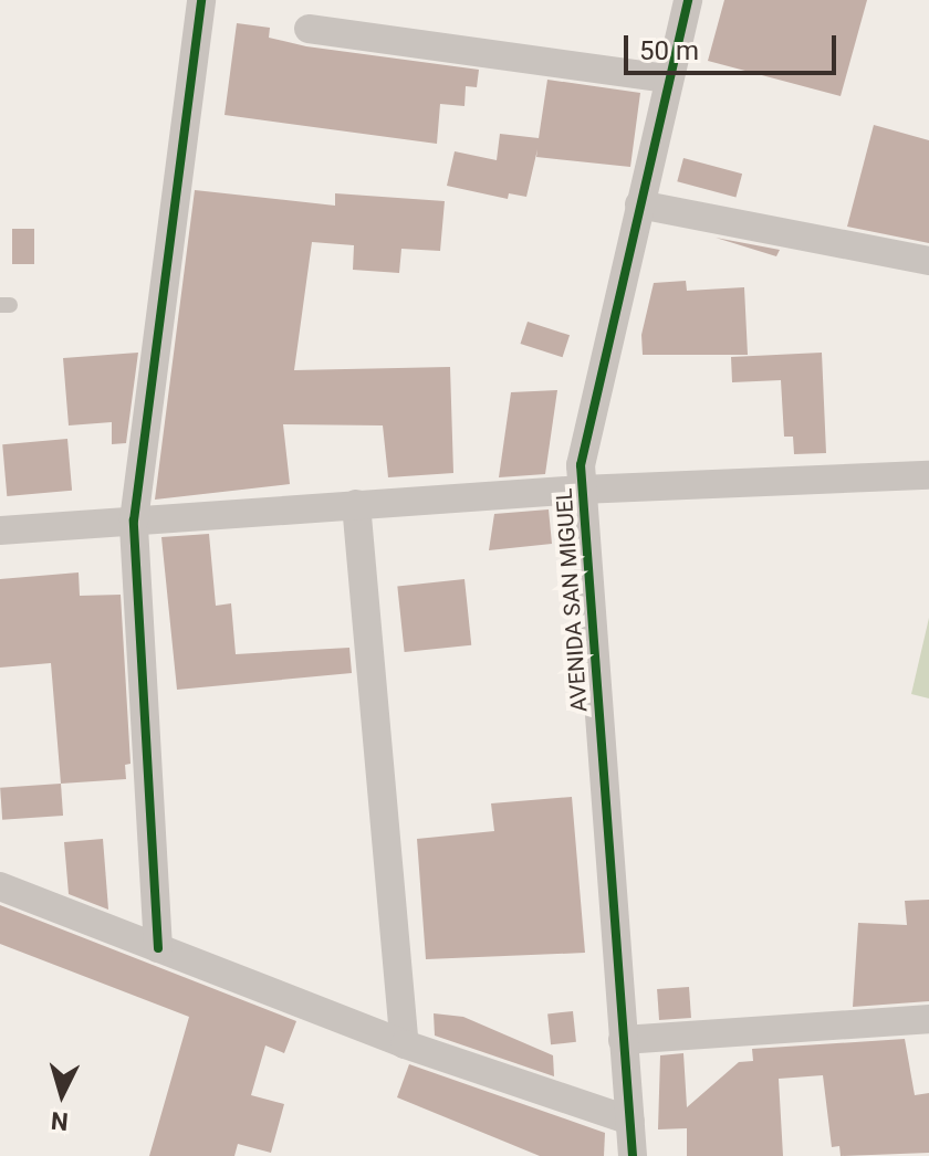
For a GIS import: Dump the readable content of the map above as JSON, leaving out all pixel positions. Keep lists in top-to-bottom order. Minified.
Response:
{"streets":{"street":["AVENIDA SAN MIGUEL"]},"scale_bar":"50 m","north":"bottom"}
